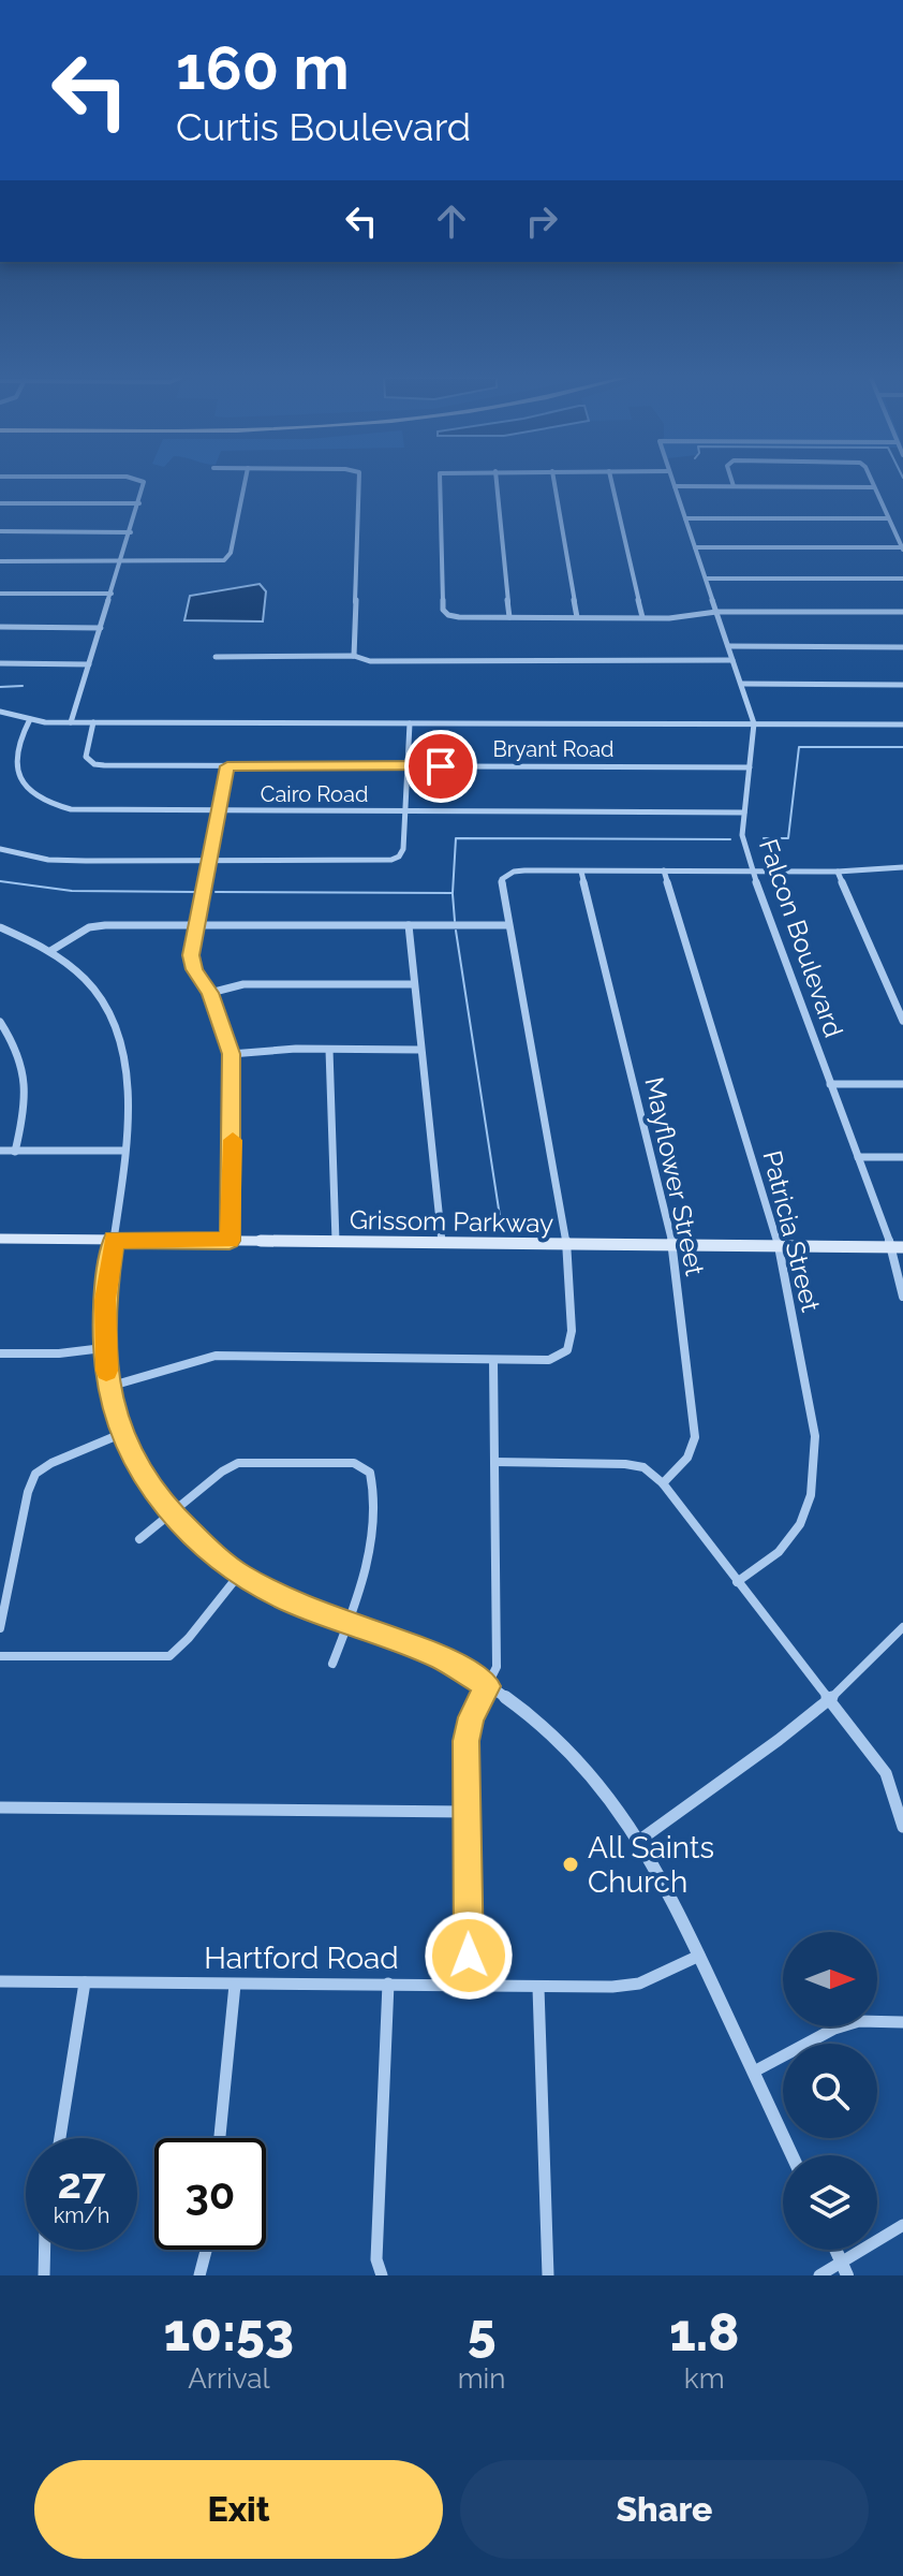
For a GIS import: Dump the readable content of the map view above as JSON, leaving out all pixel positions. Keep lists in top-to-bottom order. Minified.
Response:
{"streets":{"main road":["Grissom Parkway"],"street":["Bryant Road","Cairo Road","Falcon Boulevard","Mayflower Street","Patricia Street","Hartford Road"]},"crossings":[["Bryant Road","Falcon Boulevard"],["Cairo Road","Falcon Boulevard"],["Falcon Boulevard","Grissom Parkway"],["Mayflower Street","Grissom Parkway"],["Grissom Parkway","Patricia Street"]],"places":["All Saints Church"],"north":"right","page":{"turn":["160 m","Curtis Boulevard"],"speed":"27 km/h","limit":"30","eta":["10:53","Arrival","5","min","1.8","km"],"buttons":["Exit","Share"]}}
